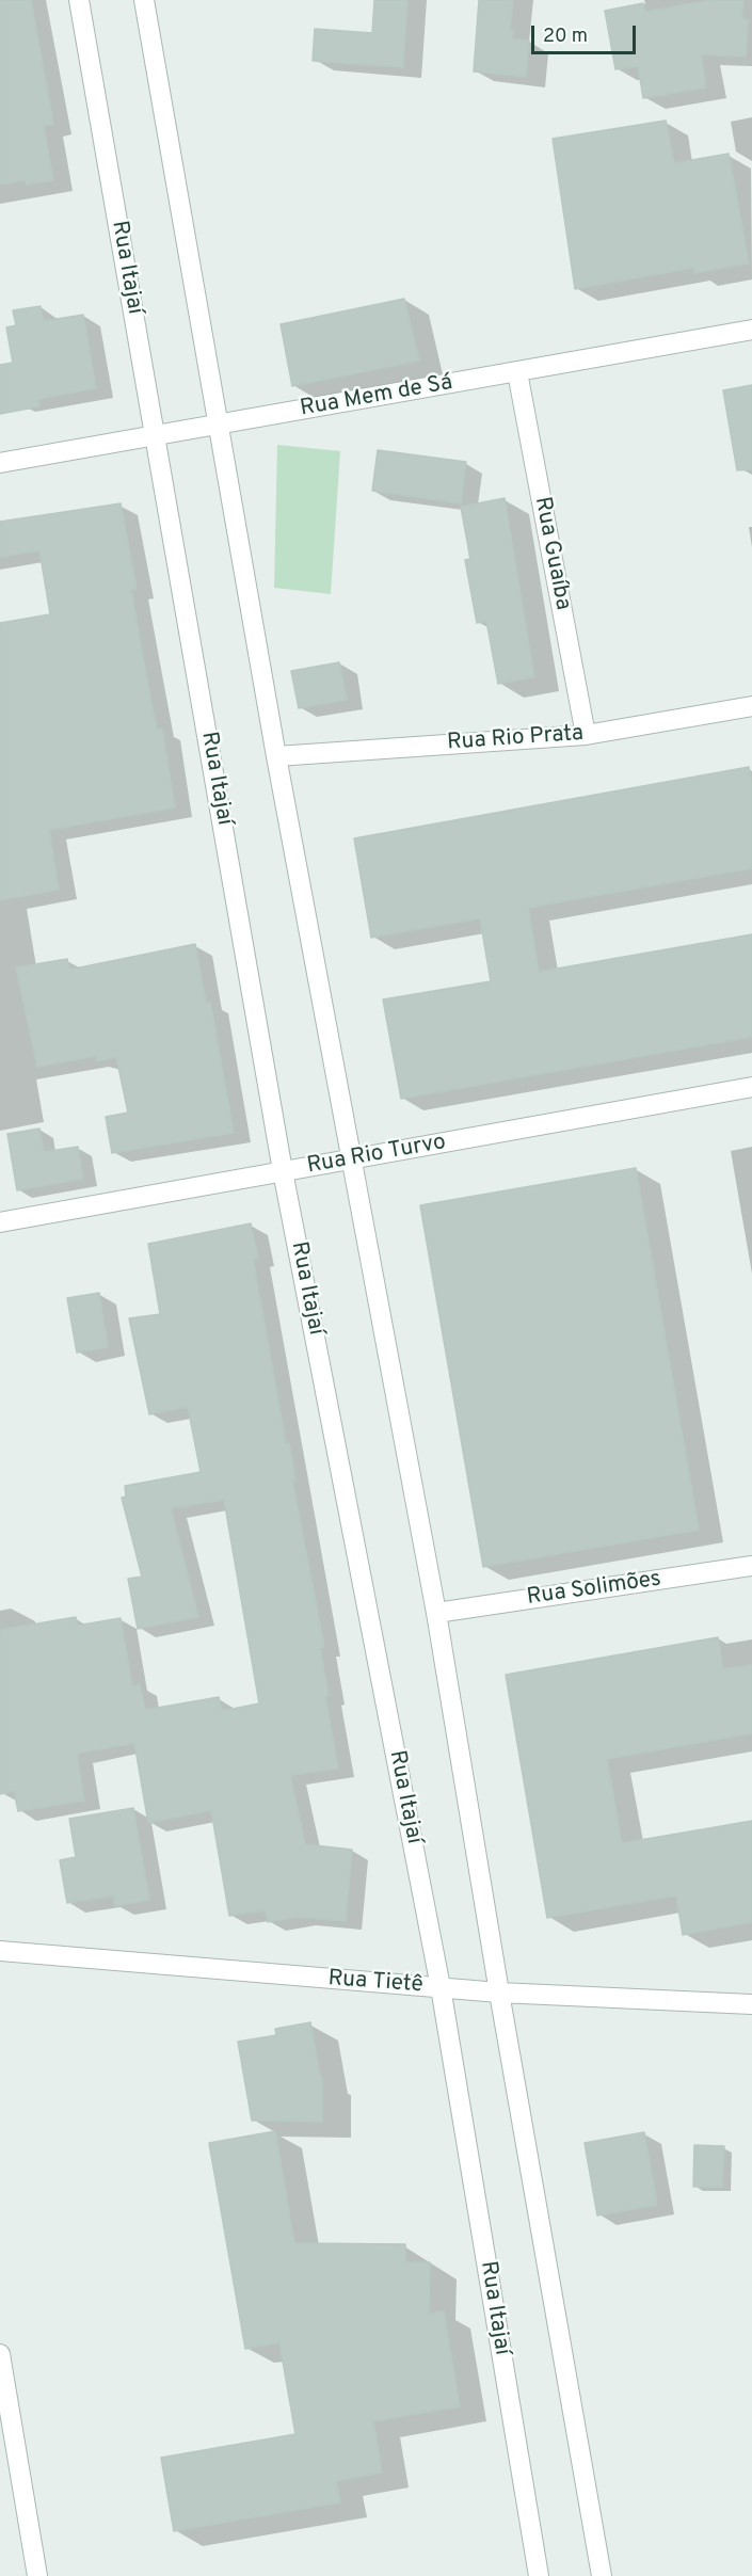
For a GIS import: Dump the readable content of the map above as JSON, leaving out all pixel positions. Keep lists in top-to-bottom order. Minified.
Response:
{"streets":{"street":["Rua Itajaí","Rua Mem de Sá","Rua Guaíba","Rua Rio Prata","Rua Rio Turvo","Rua Solimões","Rua Tietê"]},"crossings":[["Rua Itajaí","Rua Mem de Sá"],["Rua Itajaí","Rua Rio Turvo"],["Rua Itajaí","Rua Tietê"],["Rua Mem de Sá","Rua Guaíba"],["Rua Guaíba","Rua Rio Prata"]],"scale_bar":"20 m"}
